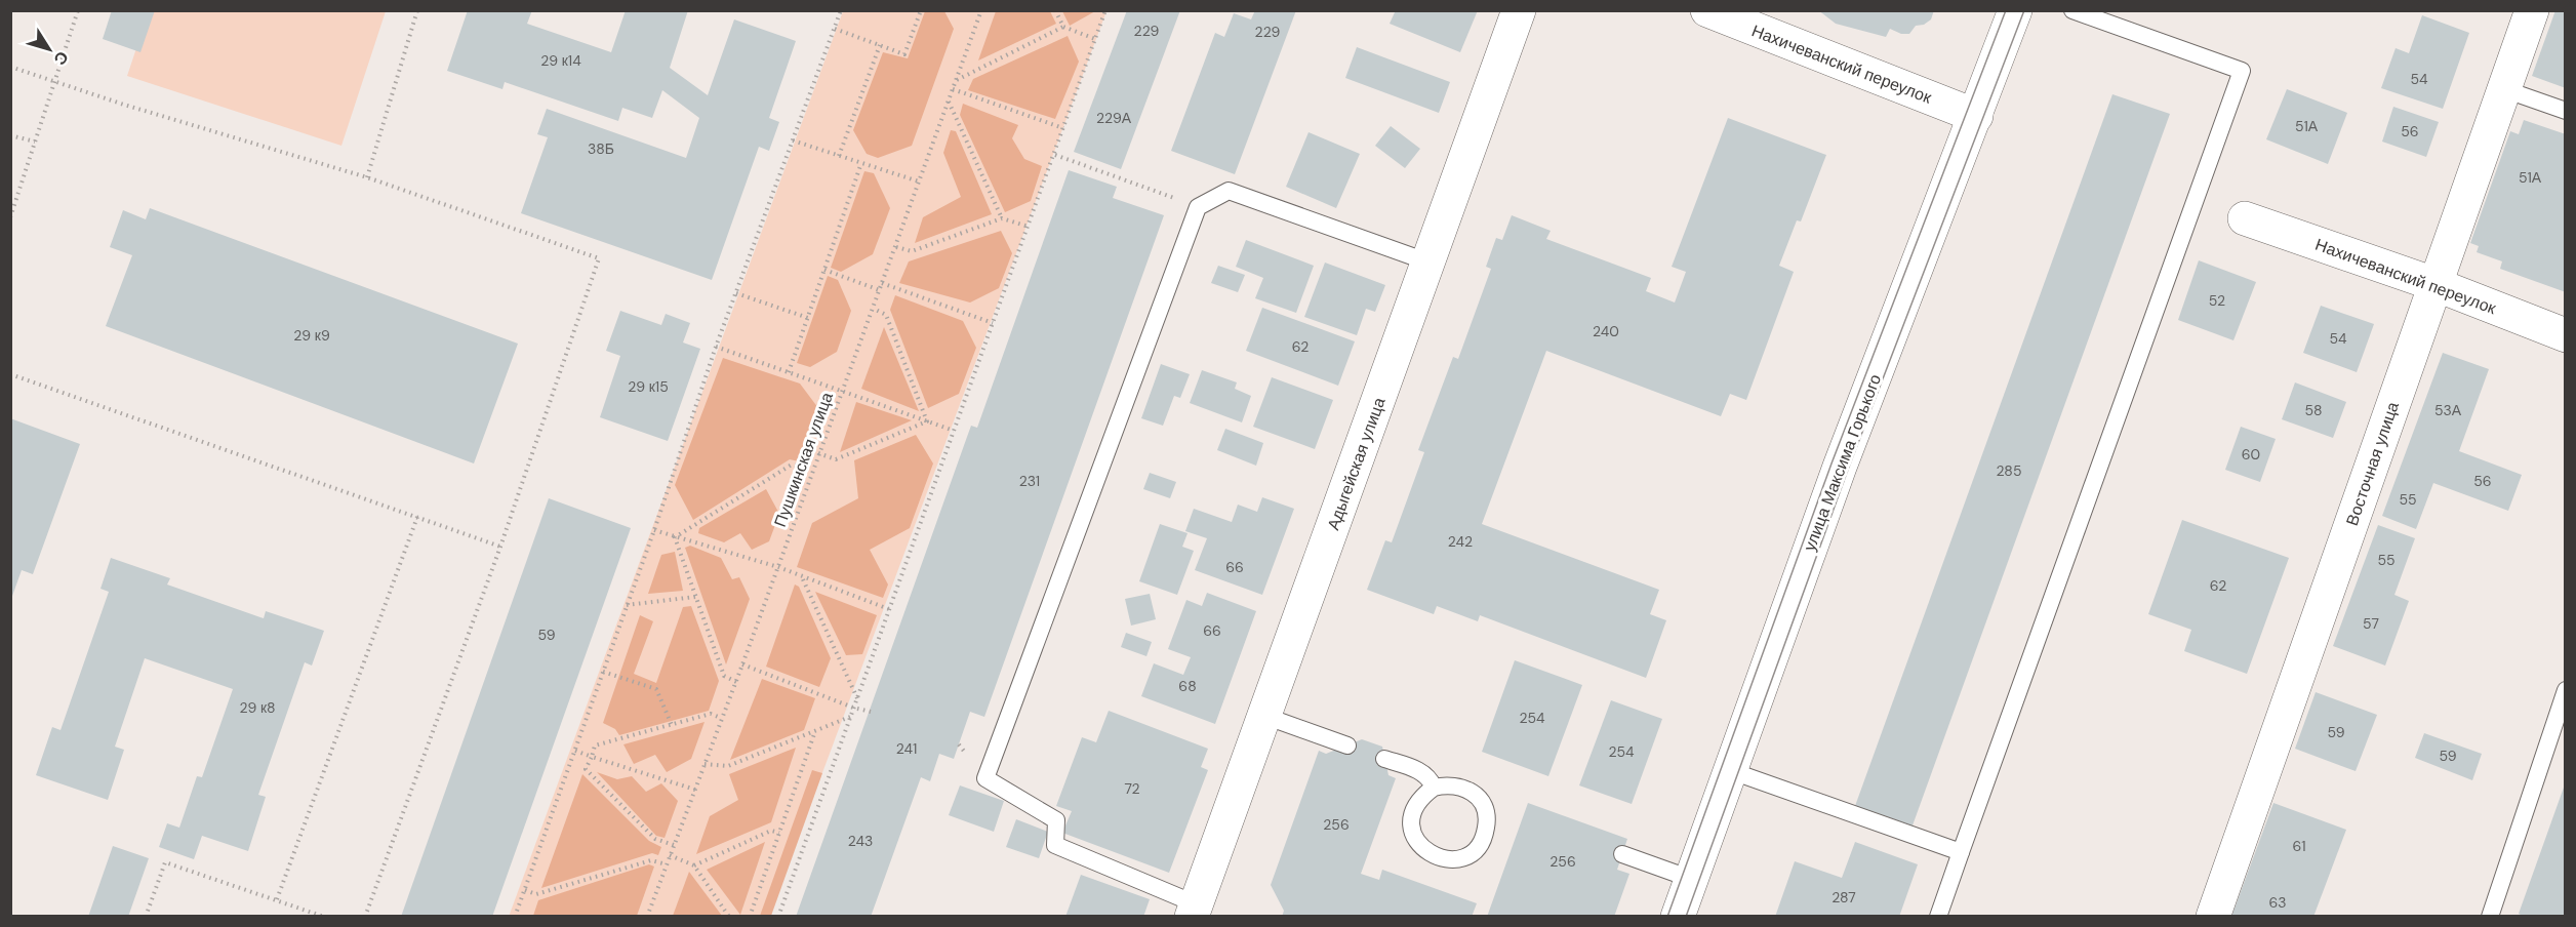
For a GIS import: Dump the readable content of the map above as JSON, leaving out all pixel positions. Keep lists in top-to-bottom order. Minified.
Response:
{"streets":{"street":["Нахичеванский переулок","улица Максима Горького","Адыгейская улица","Восточная улица"],"path":["Пушкинская улица"]},"crossings":[["Нахичеванский переулок","улица Максима Горького"],["Нахичеванский переулок","Восточная улица"]],"house_numbers":["229","229","29 к14","54","229А","51А","56","38Б","51А","52","240","29 к9","54","62","29 к15","58","53А","60","285","231","56","55","242","55","66","62","57","66","59","68","29 к8","254","59","241","254","59","72","256","243","61","256","287","63"],"north":"bottom right"}
